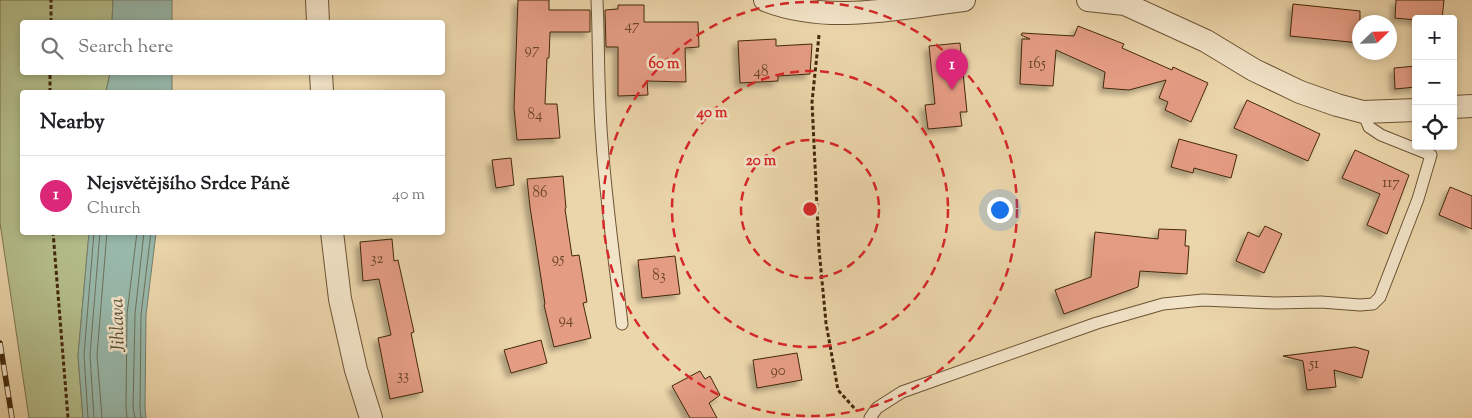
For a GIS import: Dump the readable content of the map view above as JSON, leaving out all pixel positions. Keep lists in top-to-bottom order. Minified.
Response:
{"water":["Jihlava"],"house_numbers":["47","97","165","48","84","117","86","32","95","83","94","51","90","33"],"north":"top right","page":{"map_buttons":["+","−"],"search":"Search here","pins":"1","heading":"Nearby","list":[{"mark":"1","name":"Nejsvětějšího Srdce Páně","note":"Church","value":"40 m"}]},"rings":["60 m","40 m","20 m"]}
